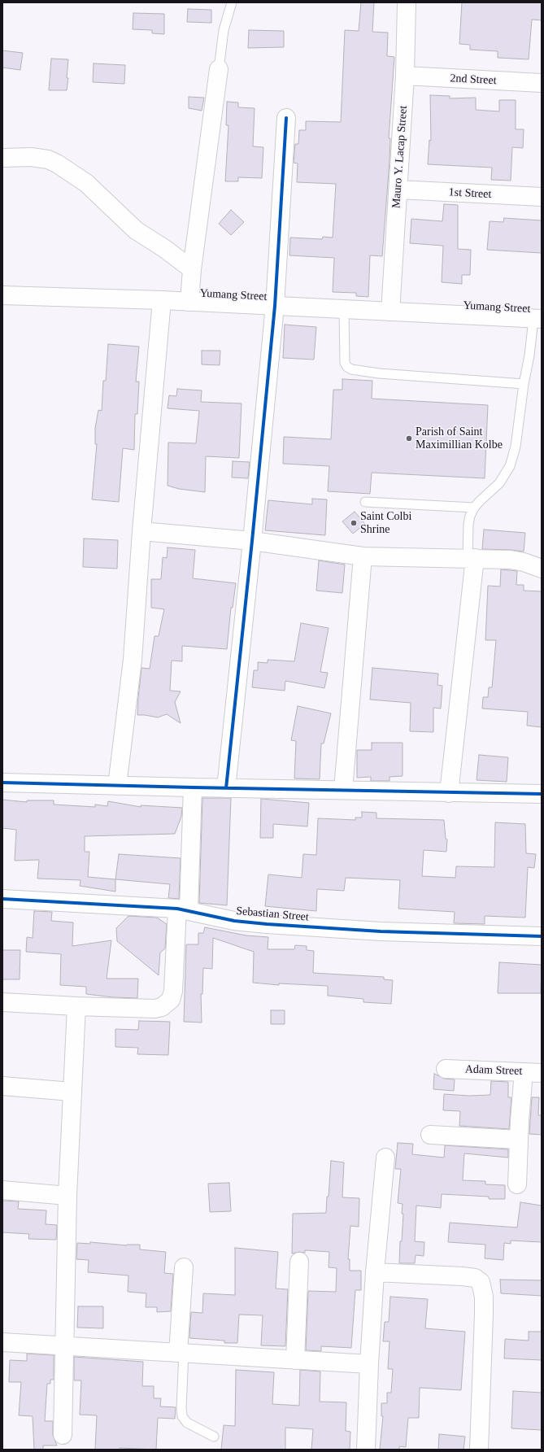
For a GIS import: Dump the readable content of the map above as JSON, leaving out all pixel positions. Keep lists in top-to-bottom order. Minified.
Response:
{"streets":{"street":["2nd Street","Mauro Y. Lacap Street","1st Street","Yumang Street","Sebastian Street","Adam Street"]},"crossings":[["2nd Street","Mauro Y. Lacap Street"],["Mauro Y. Lacap Street","1st Street"],["Mauro Y. Lacap Street","Yumang Street"]],"places":["Parish of Saint Maximillian Kolbe","Saint Colbi Shrine"]}
